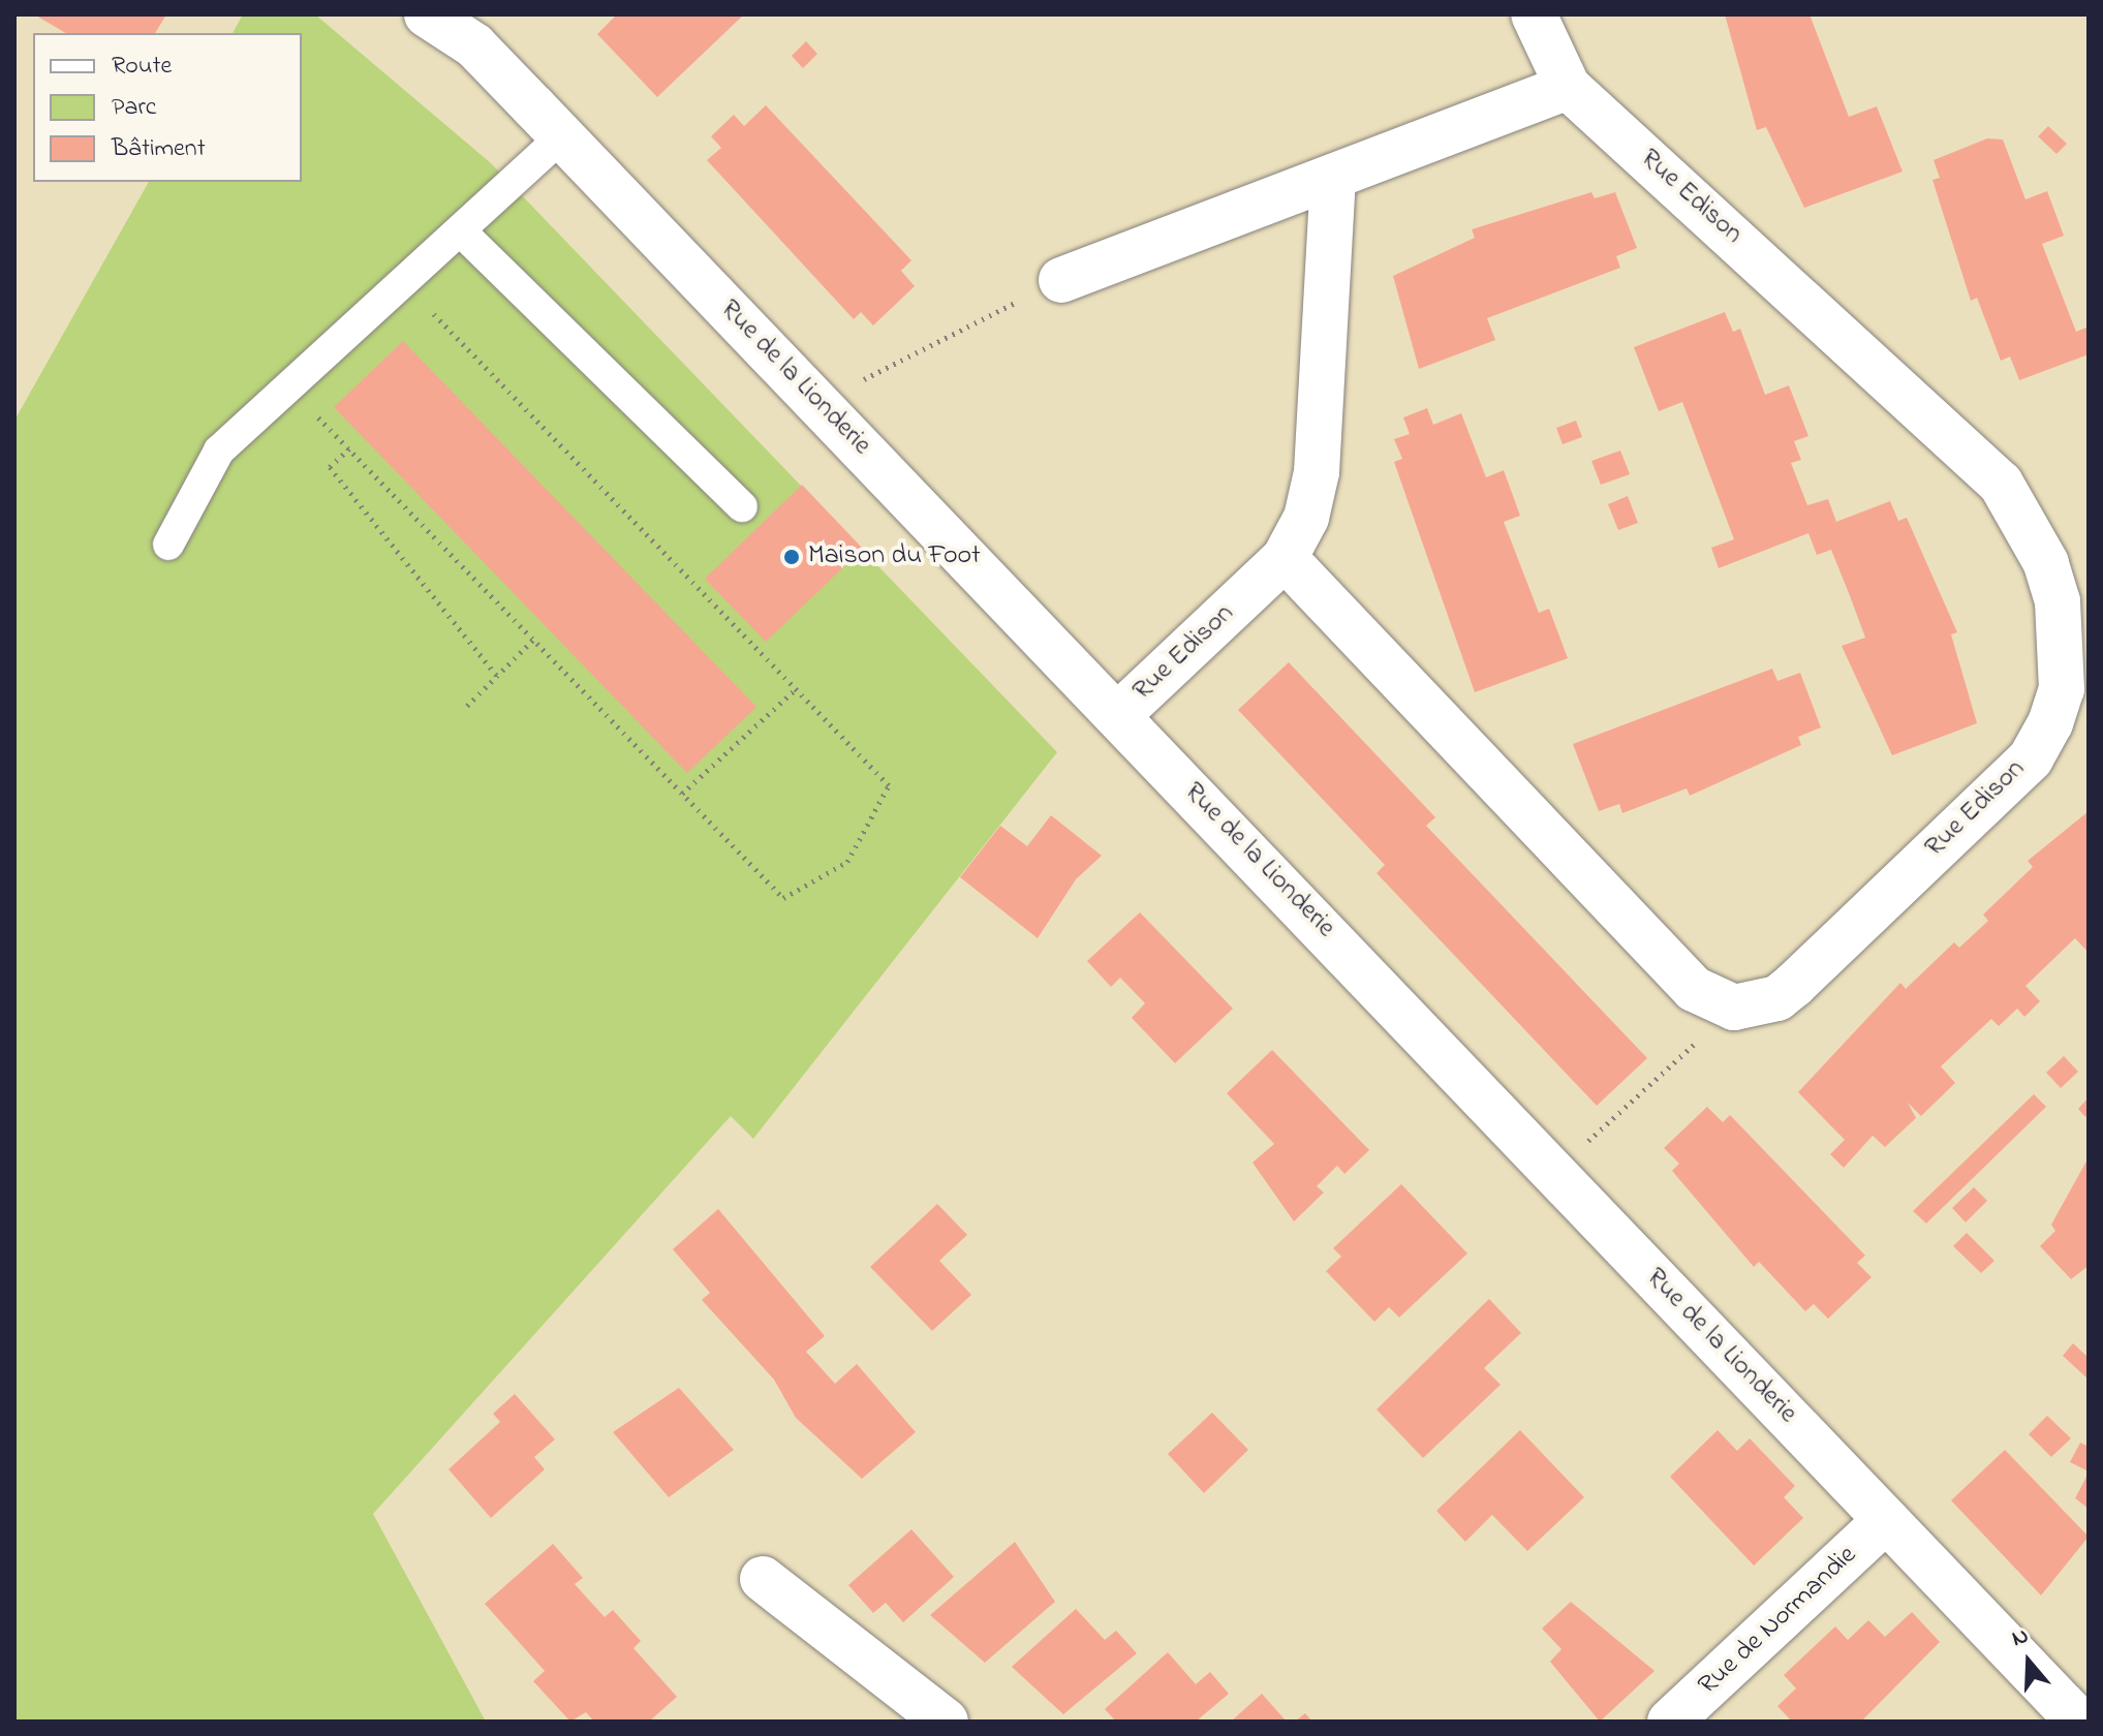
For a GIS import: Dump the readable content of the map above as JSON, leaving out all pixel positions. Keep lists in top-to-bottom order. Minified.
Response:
{"streets":{"street":["Rue Edison","Rue de la Lionderie","Rue de Normandie"]},"crossings":[["Rue Edison","Rue de la Lionderie"],["Rue de la Lionderie","Rue de Normandie"]],"places":["Maison du Foot"],"legend":["Route","Parc","Bâtiment"],"north":"top"}
